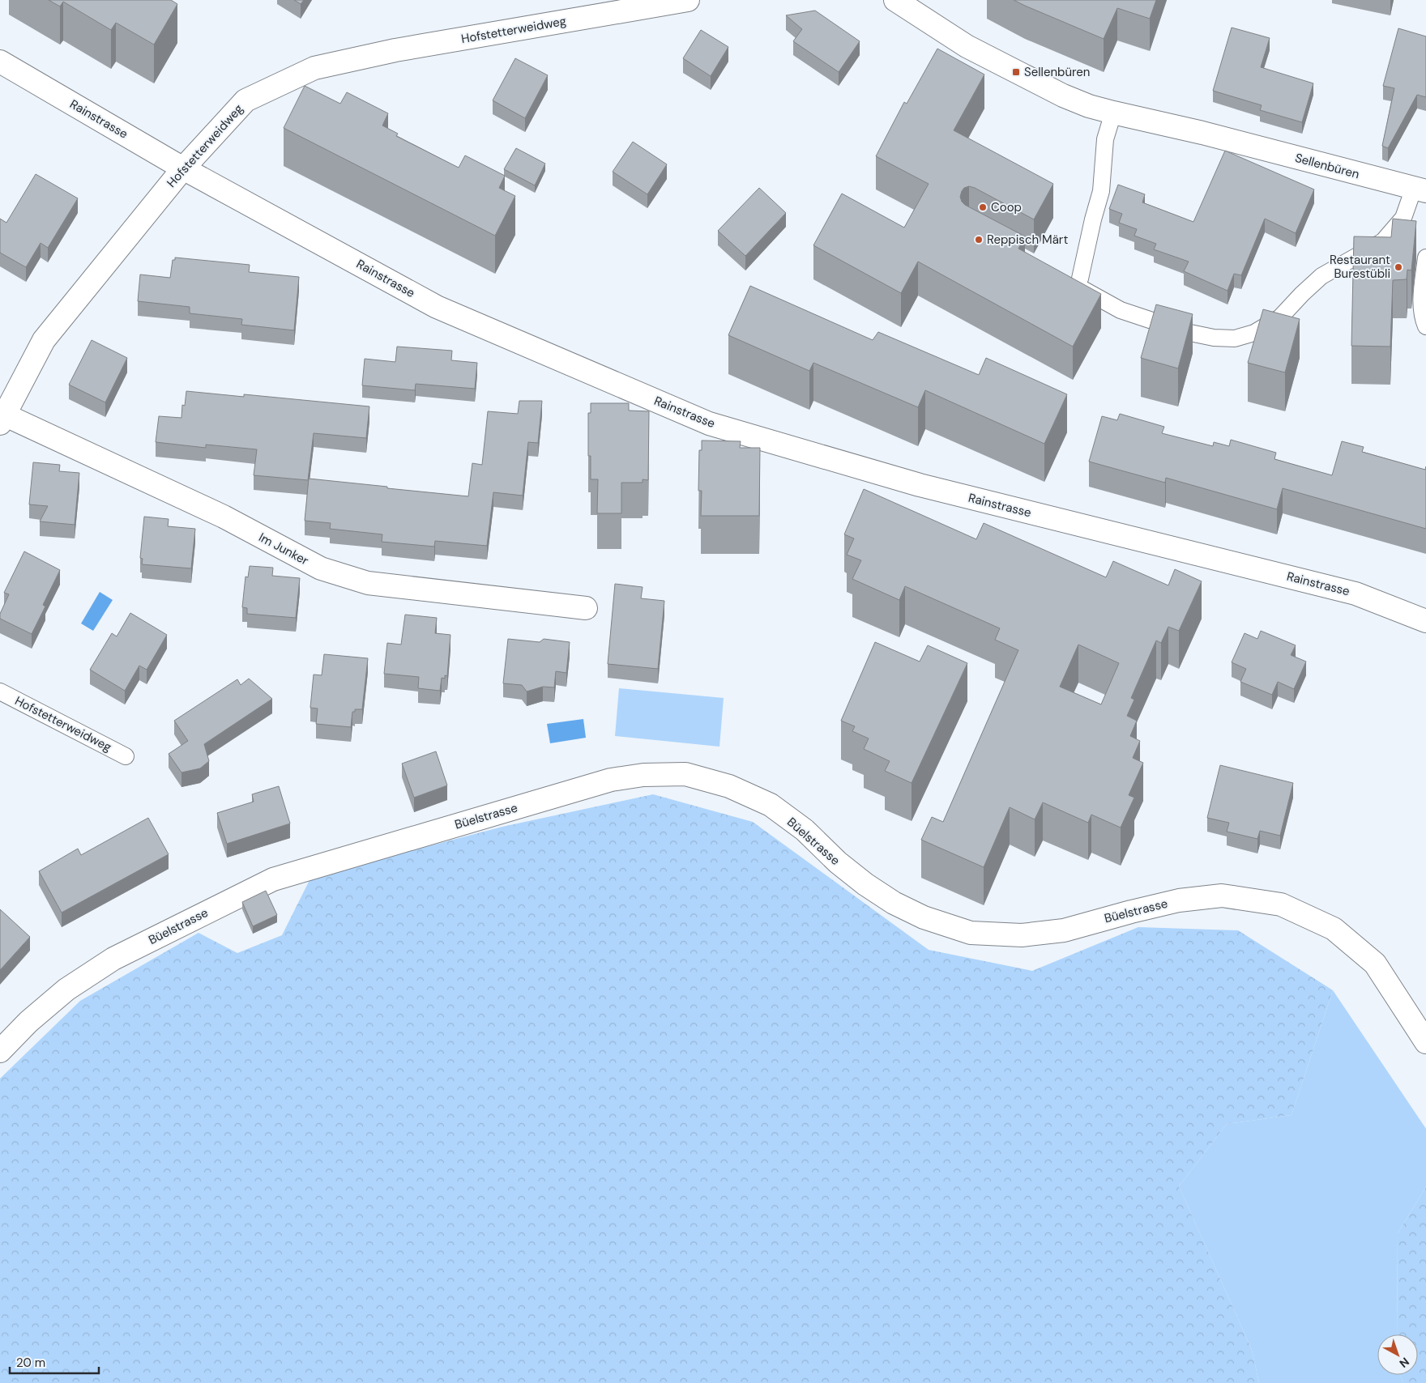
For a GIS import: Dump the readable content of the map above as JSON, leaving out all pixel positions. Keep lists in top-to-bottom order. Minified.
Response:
{"streets":{"street":["Hofstetterweidweg","Rainstrasse","Sellenbüren","Im Junker","Büelstrasse"]},"crossings":[["Hofstetterweidweg","Rainstrasse"],["Hofstetterweidweg","Im Junker"]],"places":{"transit":["Sellenbüren"],"other":["Coop","Reppisch Märt","Restaurant Burestübli"]},"scale_bar":"20 m","north":"bottom right"}
